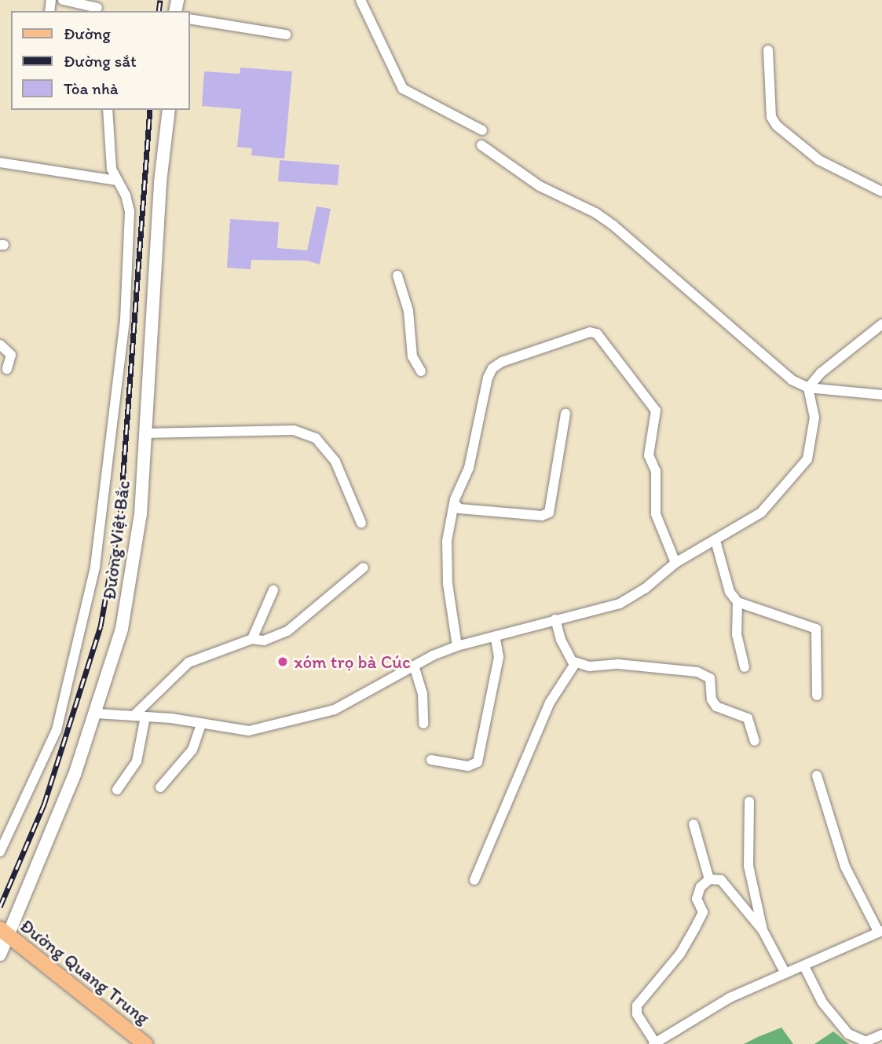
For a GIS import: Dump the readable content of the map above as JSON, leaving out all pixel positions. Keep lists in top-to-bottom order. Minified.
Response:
{"streets":{"main road":["Đường Quang Trung"],"street":["Đường Việt Bắc"]},"crossings":[["Đường Việt Bắc","Đường Quang Trung"]],"places":["xóm trọ bà Cúc"],"legend":["Đường","Đường sắt","Tòa nhà"]}
